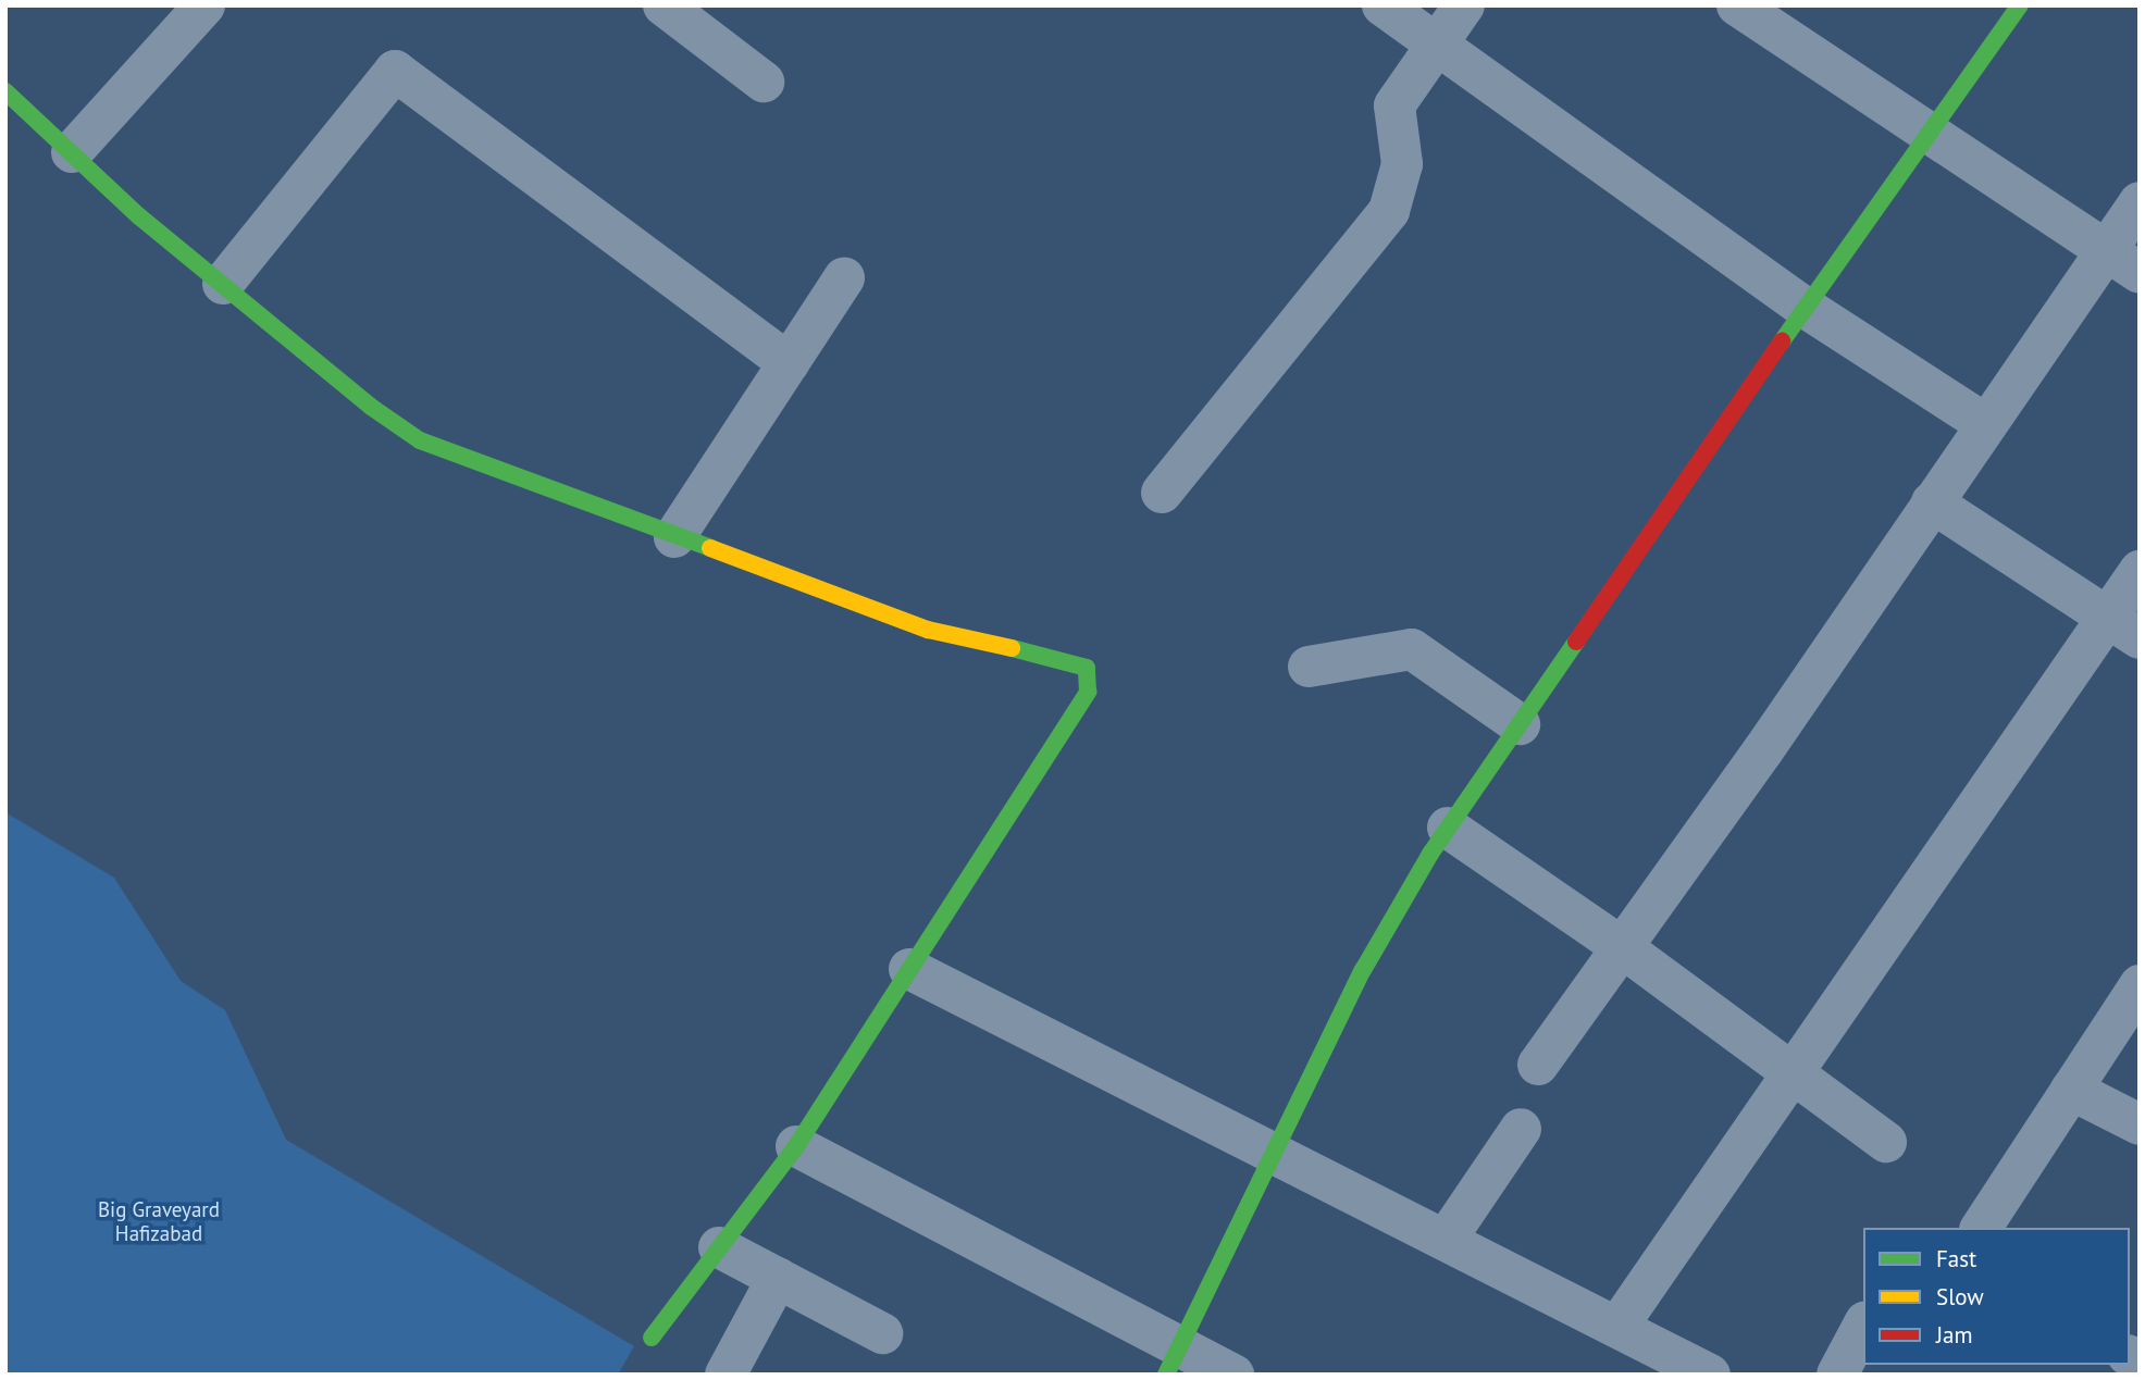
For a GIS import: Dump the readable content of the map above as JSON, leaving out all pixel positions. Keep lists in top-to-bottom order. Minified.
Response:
{"parks":["Big Graveyard Hafizabad"],"legend":["Fast","Slow","Jam"]}
